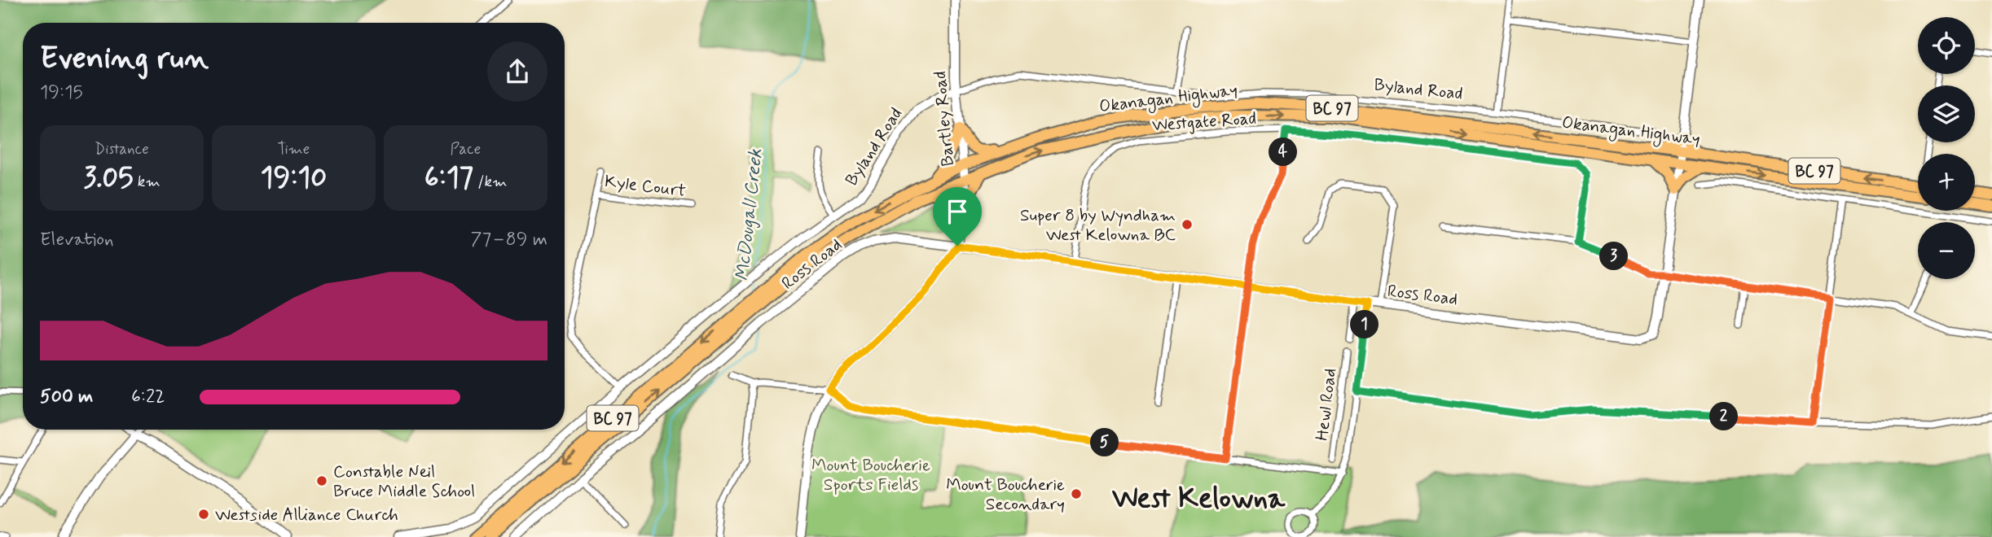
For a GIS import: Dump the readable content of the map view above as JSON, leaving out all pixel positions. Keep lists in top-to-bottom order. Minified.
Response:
{"streets":{"highway":["Okanagan Highway","BC 97"],"street":["Byland Road","Bartley Road","Westgate Road","Kyle Court","Ross Road","Hewl Road"]},"crossings":[["Byland Road","Bartley Road"],["Okanagan Highway","Bartley Road"],["Okanagan Highway","Ross Road"],["Bartley Road","Ross Road"],["Westgate Road","Ross Road"],["Ross Road","Hewl Road"]],"districts":["West Kelowna"],"water":["McDougall Creek"],"parks":["Mount Boucherie Sports Fields"],"places":["Super 8 by Wyndham West Kelowna BC","Constable Neil Bruce Middle School","Mount Boucherie Secondary","Westside Alliance Church"],"page":{"map_buttons":["+","−"],"heading":["Evening run","19:15"],"stats":[["Distance","3.05 km"],["Time","19:10"],["Pace","6:17 /km"]],"pins":["4","3","1","2","5"],"chart":["Elevation","77–89 m"],"list":[{"name":"500 m","note":"6:22"}]}}
